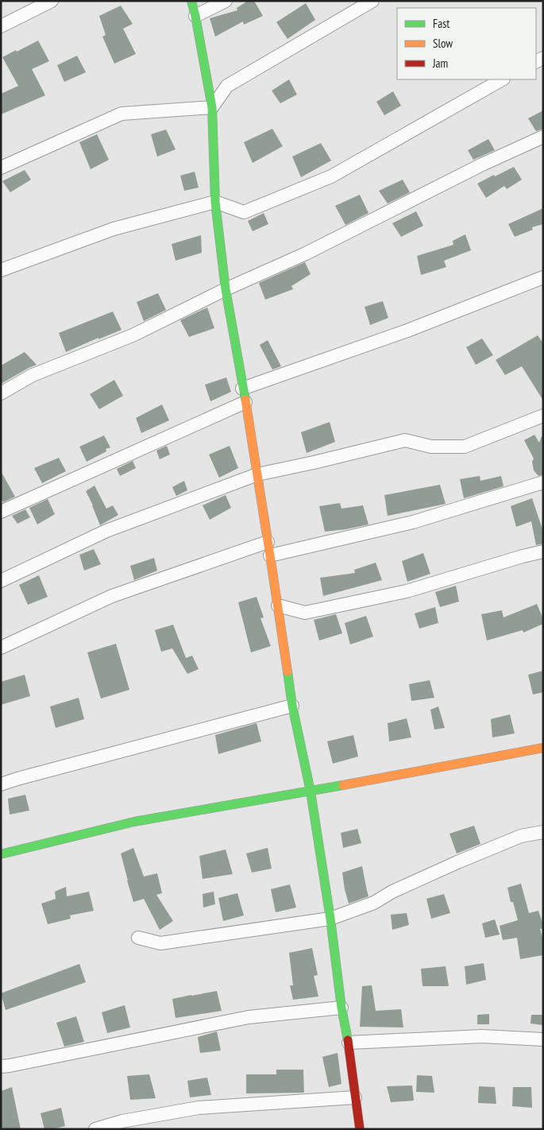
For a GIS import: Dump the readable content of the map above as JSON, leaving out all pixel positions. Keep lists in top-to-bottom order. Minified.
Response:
{"legend":["Fast","Slow","Jam"]}
